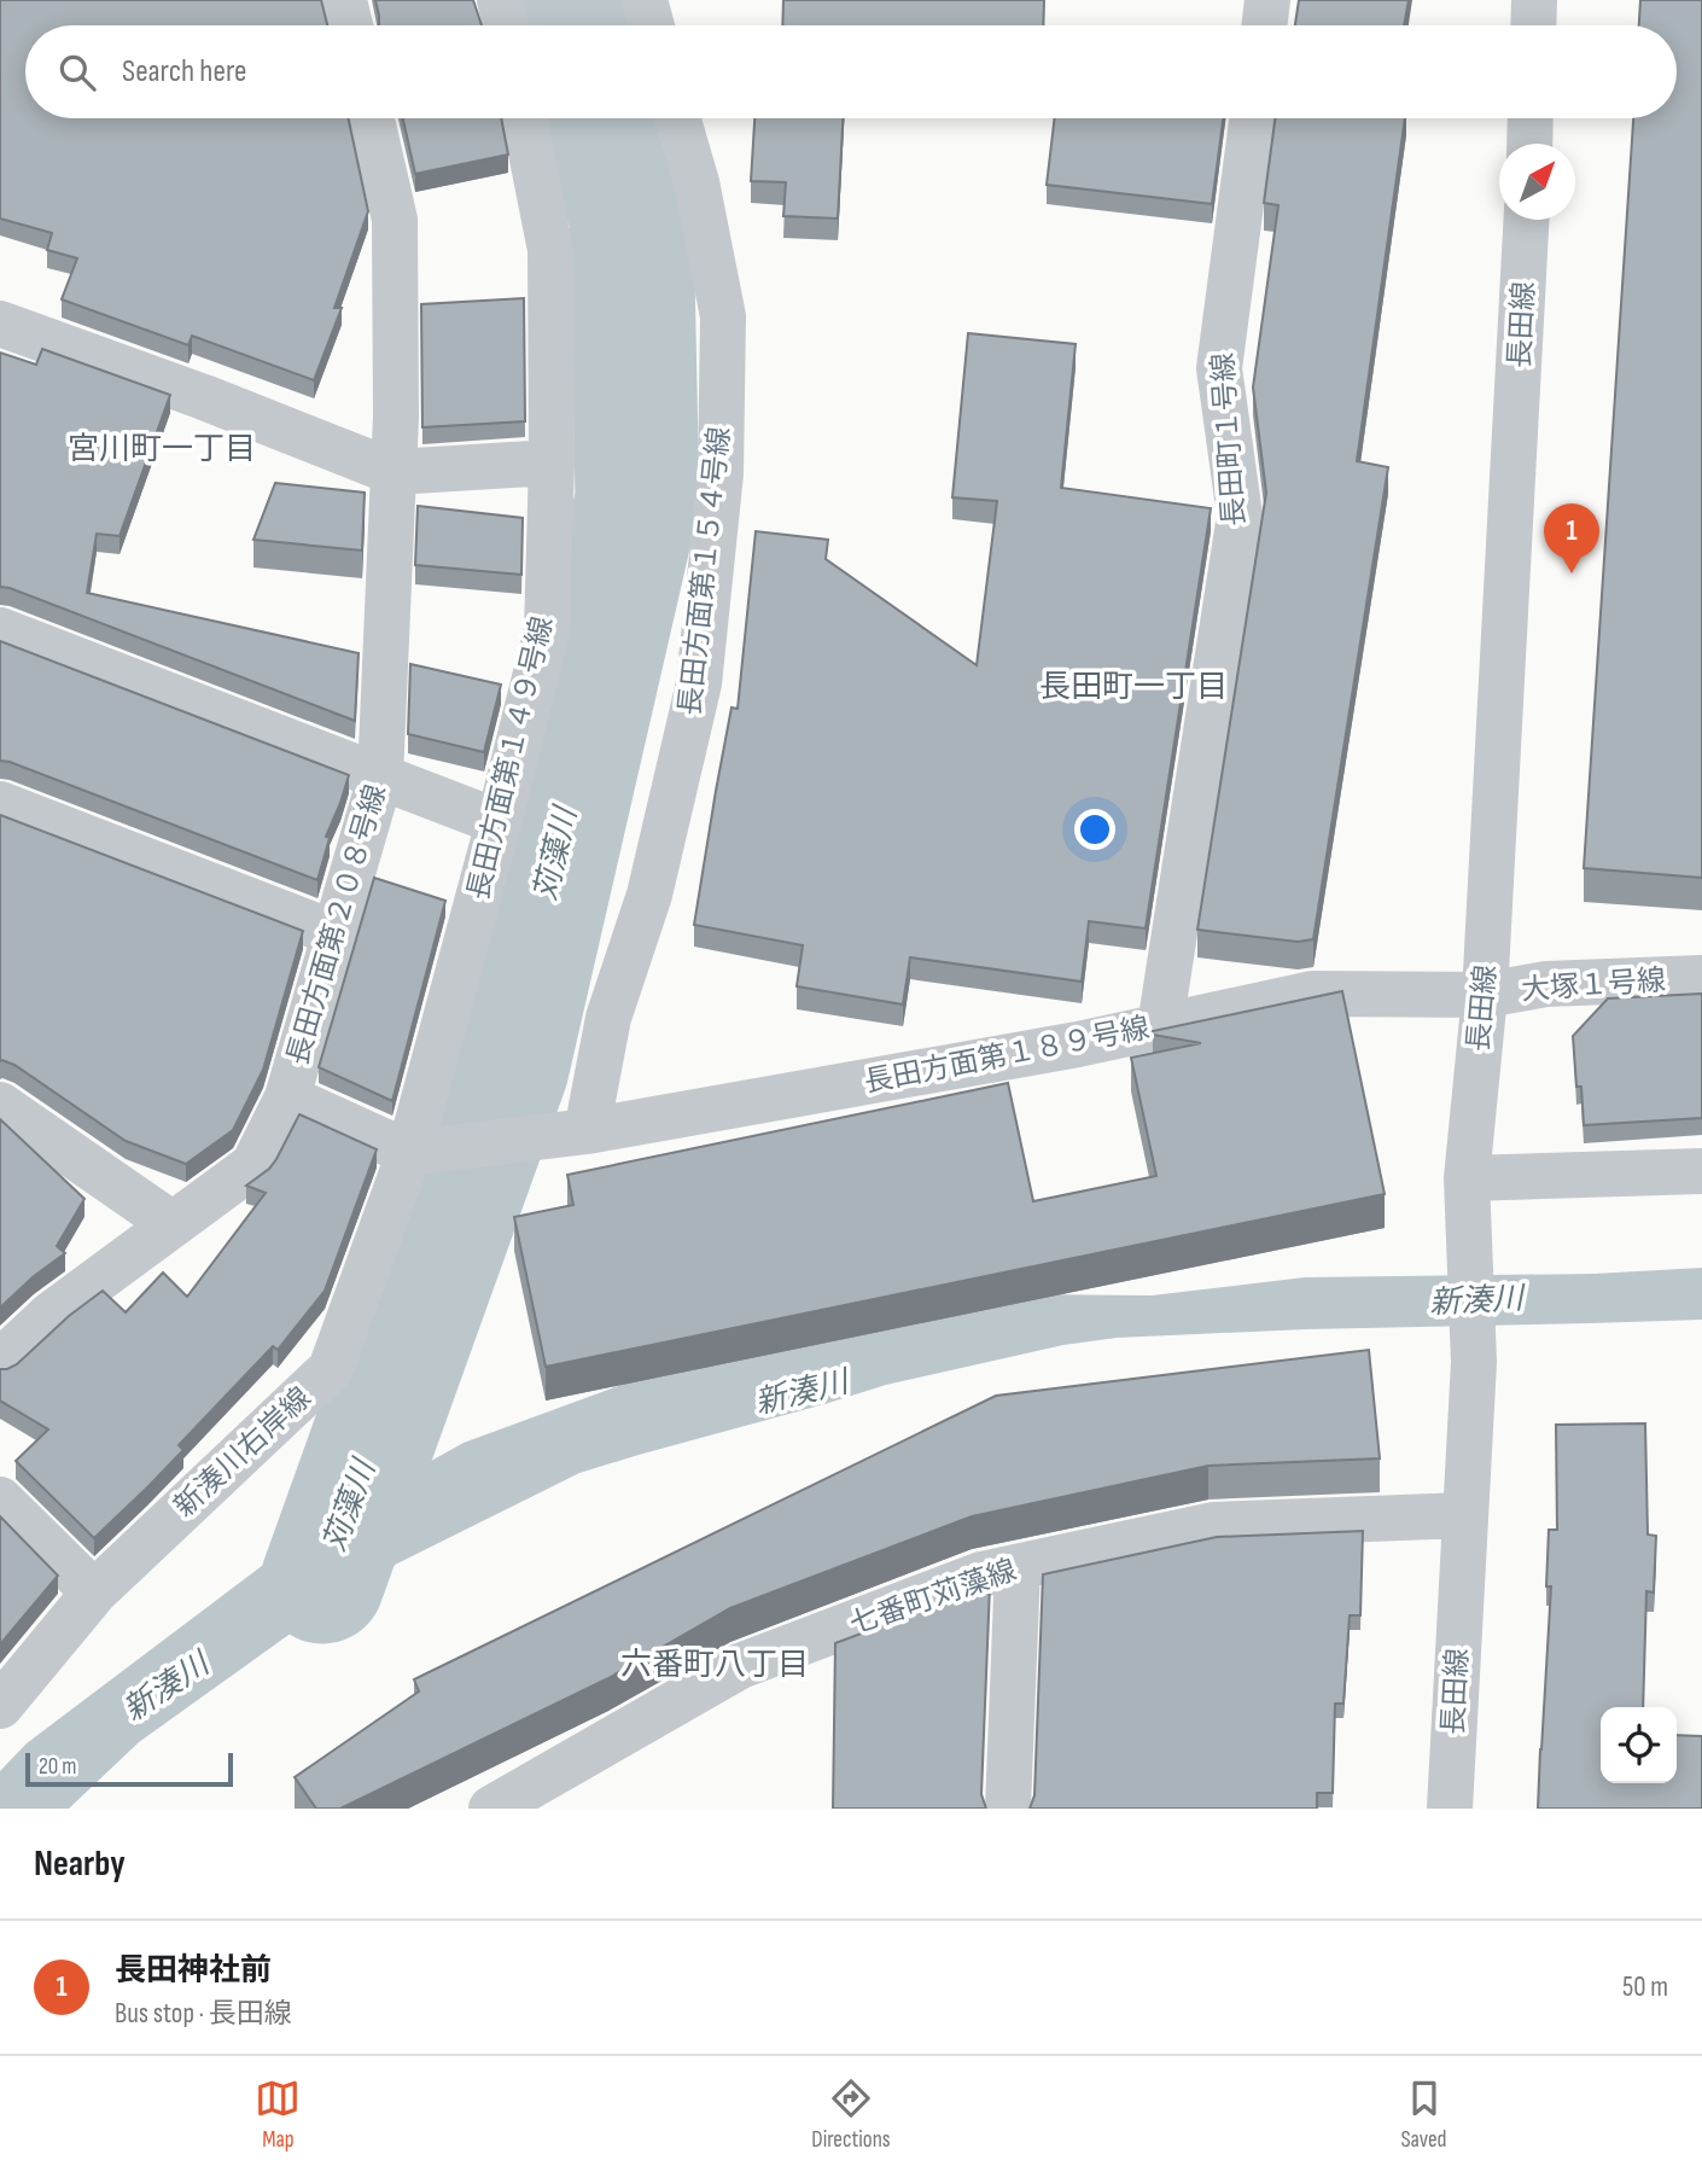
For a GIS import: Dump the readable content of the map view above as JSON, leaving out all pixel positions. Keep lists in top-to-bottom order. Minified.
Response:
{"streets":{"street":["長田線","長田町１号線","長田方面第１５４号線","長田方面第１４９号線","長田方面第２０８号線","大塚１号線","長田方面第１８９号線","新湊川右岸線","七番町苅藻線"]},"crossings":[["長田線","大塚１号線"],["長田線","長田方面第１８９号線"],["長田線","七番町苅藻線"],["長田町１号線","長田方面第１８９号線"],["長田方面第１５４号線","長田方面第１８９号線"],["長田方面第１４９号線","長田方面第１８９号線"],["長田方面第１４９号線","新湊川右岸線"],["大塚１号線","長田方面第１８９号線"],["長田方面第１８９号線","新湊川右岸線"]],"districts":["宮川町一丁目","長田町一丁目","六番町八丁目"],"water":["苅藻川","新湊川"],"scale_bar":"20 m","north":"top right","page":{"search":"Search here","pins":"1","scale":"20 m","heading":"Nearby","list":[{"mark":"1","name":"長田神社前","note":"Bus stop · 長田線","value":"50 m"}],"nav":["Map","Directions","Saved"]}}
